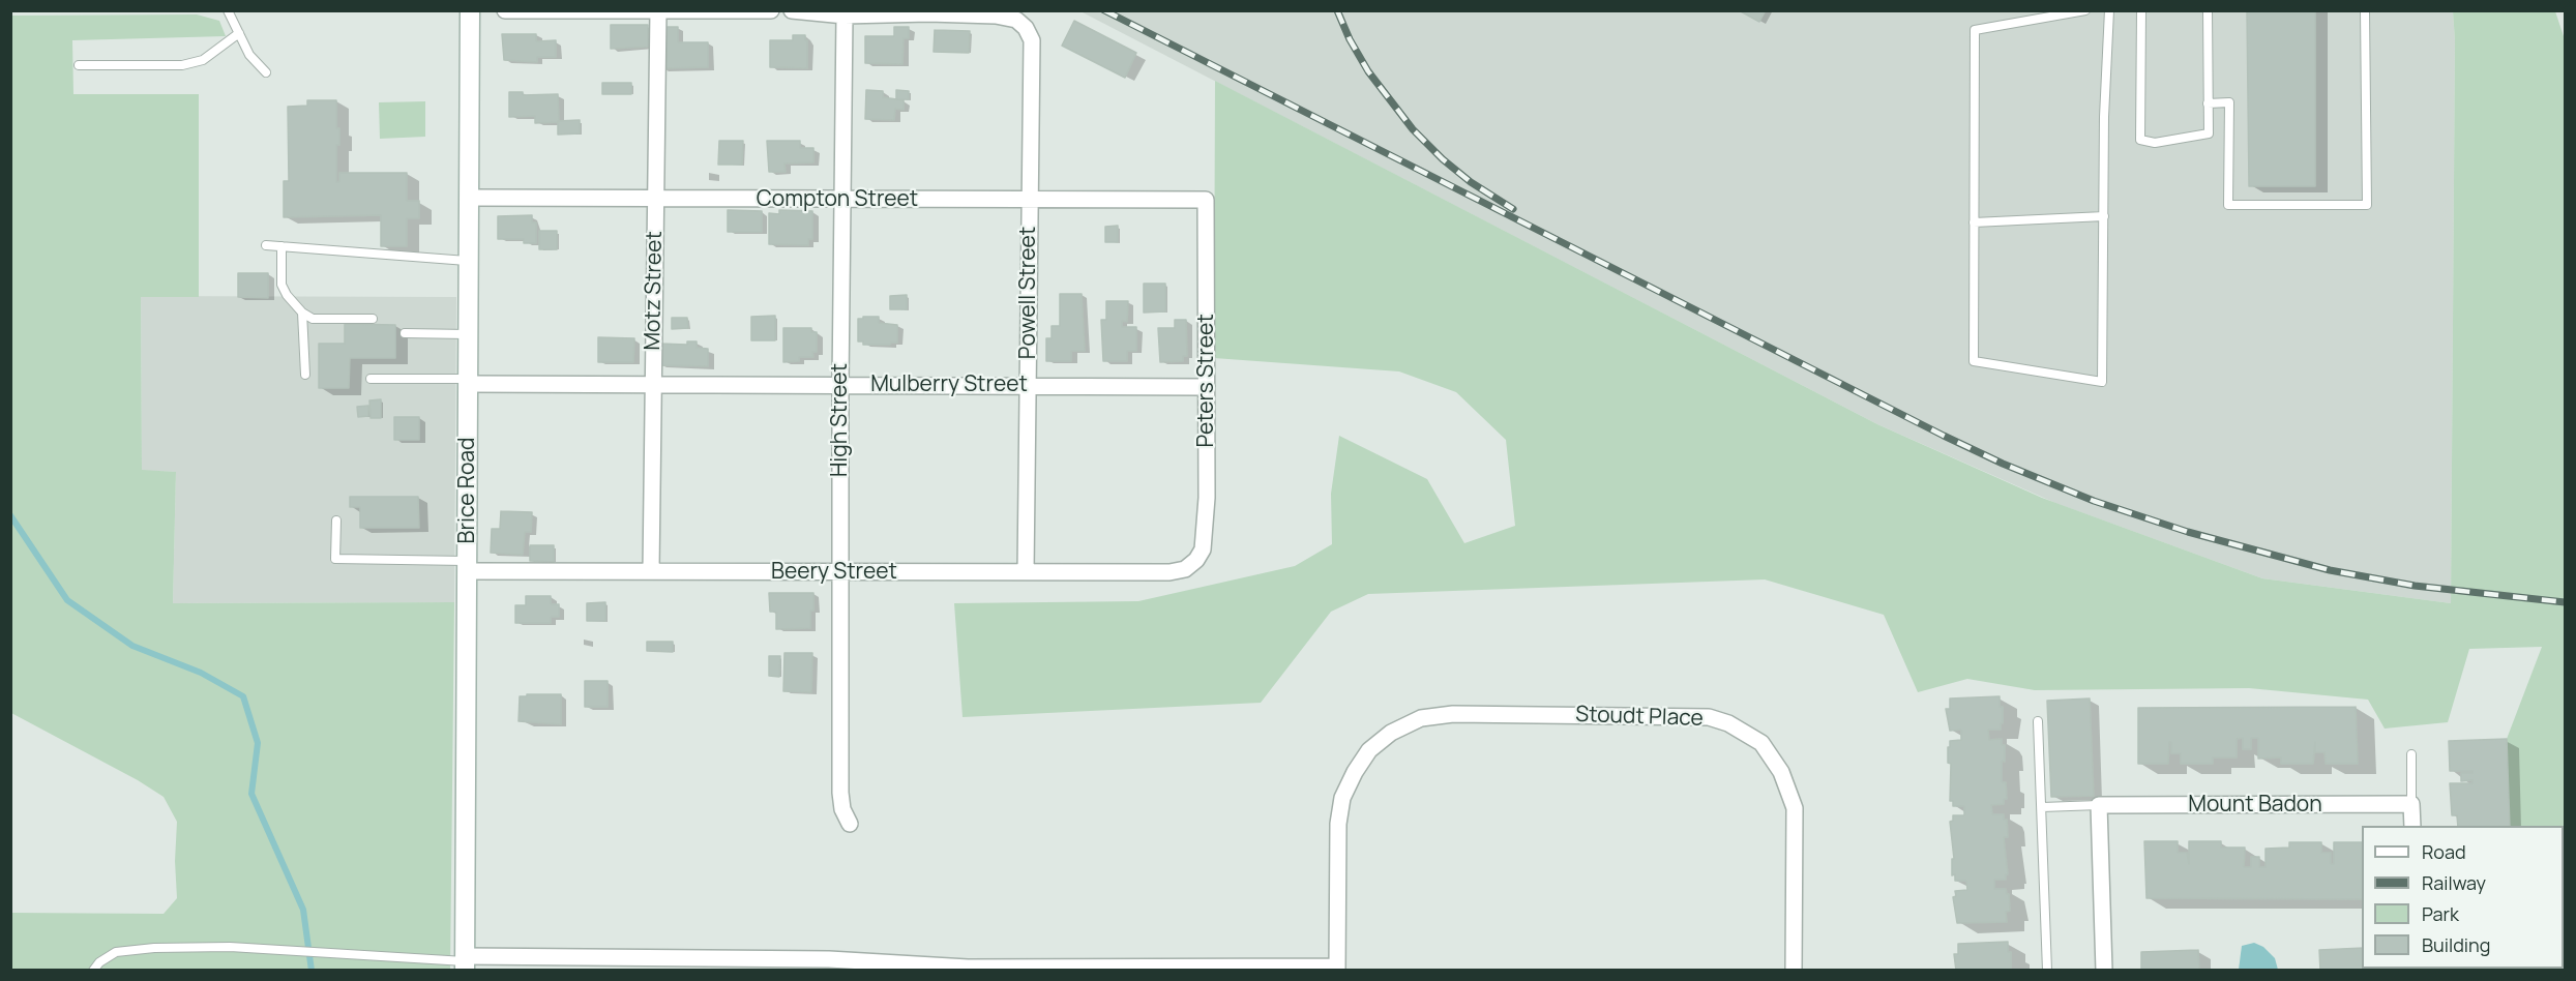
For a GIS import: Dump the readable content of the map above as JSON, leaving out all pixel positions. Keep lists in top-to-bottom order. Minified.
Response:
{"streets":{"main road":["Brice Road"],"street":["Compton Street","Motz Street","Powell Street","Peters Street","Mulberry Street","High Street","Beery Street","Stoudt Place","Mount Badon"]},"crossings":[["Compton Street","Motz Street"],["Compton Street","Powell Street"],["Compton Street","Peters Street"],["Compton Street","High Street"],["Compton Street","Brice Road"],["Motz Street","Mulberry Street"],["Motz Street","Beery Street"],["Powell Street","Mulberry Street"],["Powell Street","High Street"],["Powell Street","Beery Street"],["Peters Street","Mulberry Street"],["Peters Street","Beery Street"],["Mulberry Street","High Street"],["Mulberry Street","Brice Road"],["High Street","Beery Street"],["Brice Road","Beery Street"]],"legend":["Road","Railway","Park","Building"]}
